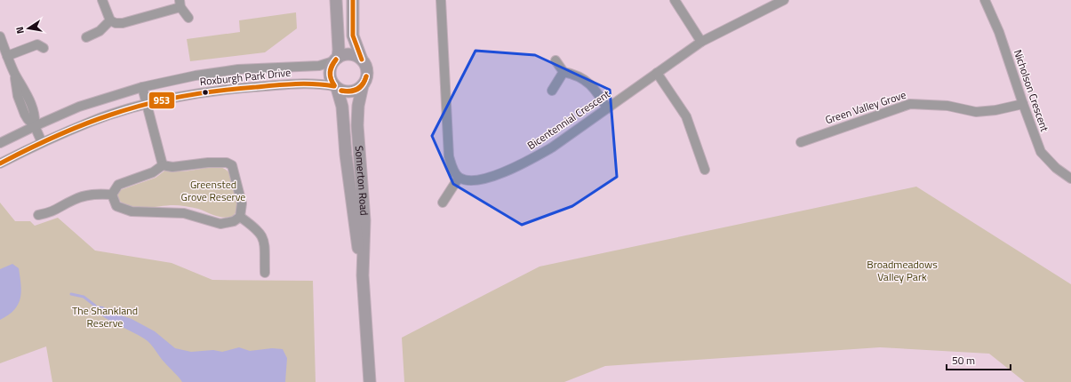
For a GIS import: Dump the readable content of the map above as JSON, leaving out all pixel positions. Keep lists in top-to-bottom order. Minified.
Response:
{"streets":{"main road":["Somerton Road"],"street":["Roxburgh Park Drive","Nicholson Crescent","Green Valley Grove","Bicentennial Crescent"]},"crossings":[["Roxburgh Park Drive","Somerton Road"],["Nicholson Crescent","Green Valley Grove"]],"parks":["Greensted Grove Reserve","Broadmeadows Valley Park","The Shankland Reserve"],"lines":["transit line 953"],"scale_bar":"50 m","north":"left"}
